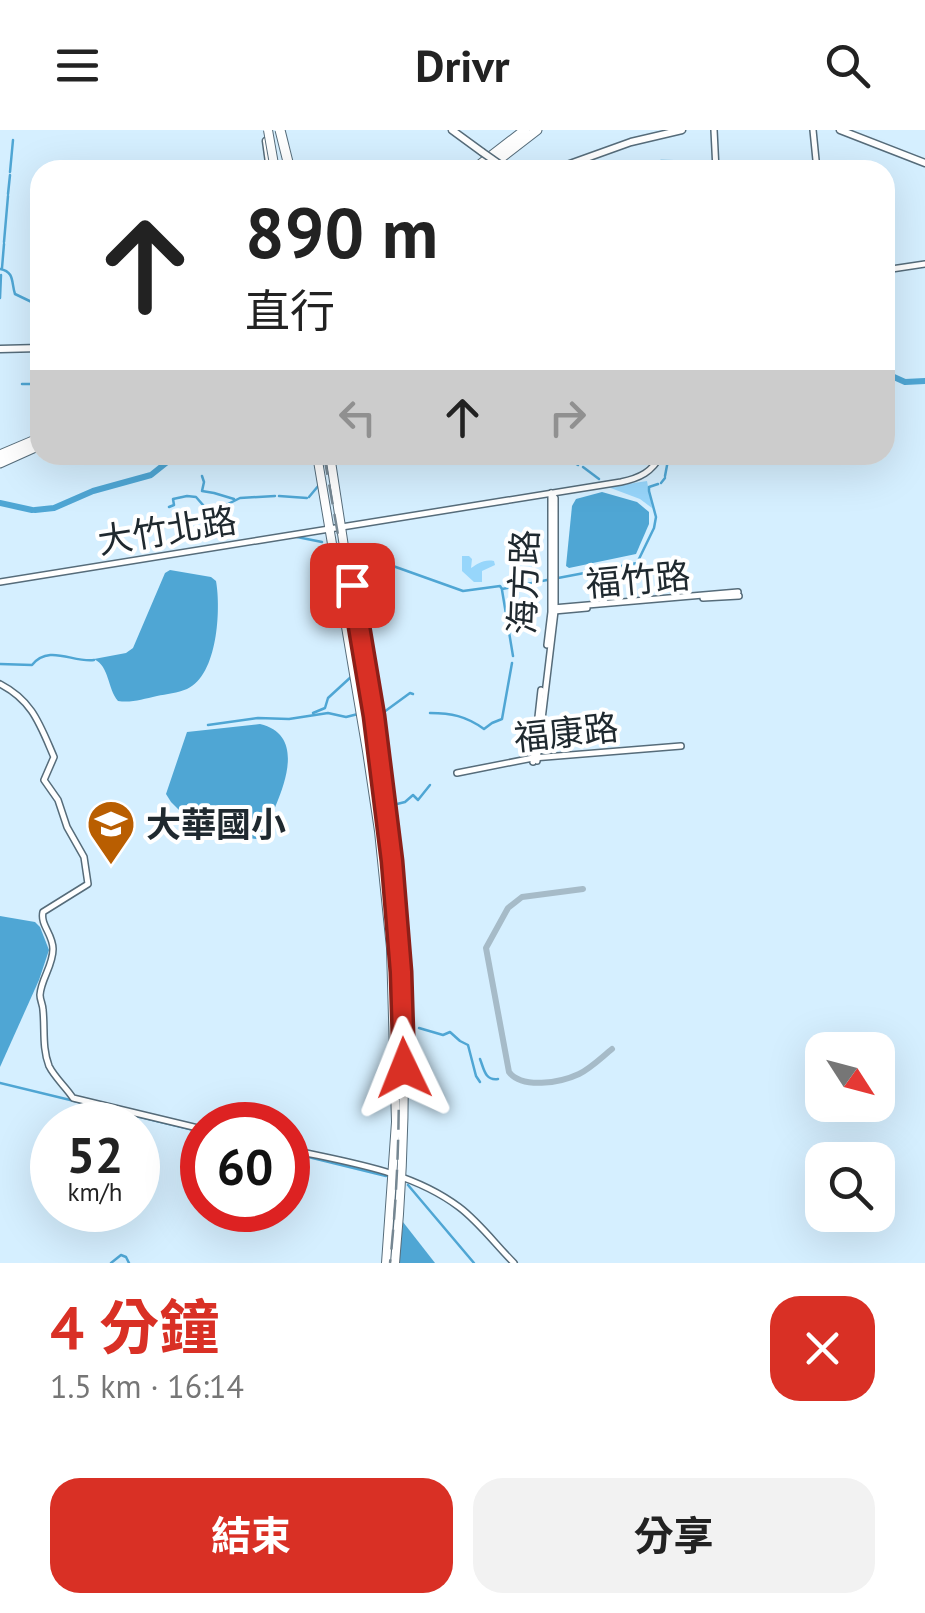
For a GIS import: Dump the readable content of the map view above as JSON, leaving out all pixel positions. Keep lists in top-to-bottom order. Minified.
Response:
{"streets":{"street":["大竹北路","福竹路","海方路","福康路"]},"crossings":[["大竹北路","海方路"],["福竹路","海方路"],["海方路","福康路"]],"places":{"school or university":["大華國小"]},"north":"bottom right","page":{"header":"Drivr","turn":["890 m","直行"],"speed":"52 km/h","limit":"60","heading":["4 分鐘","1.5 km · 16:14"],"buttons":["結束","分享"]}}
